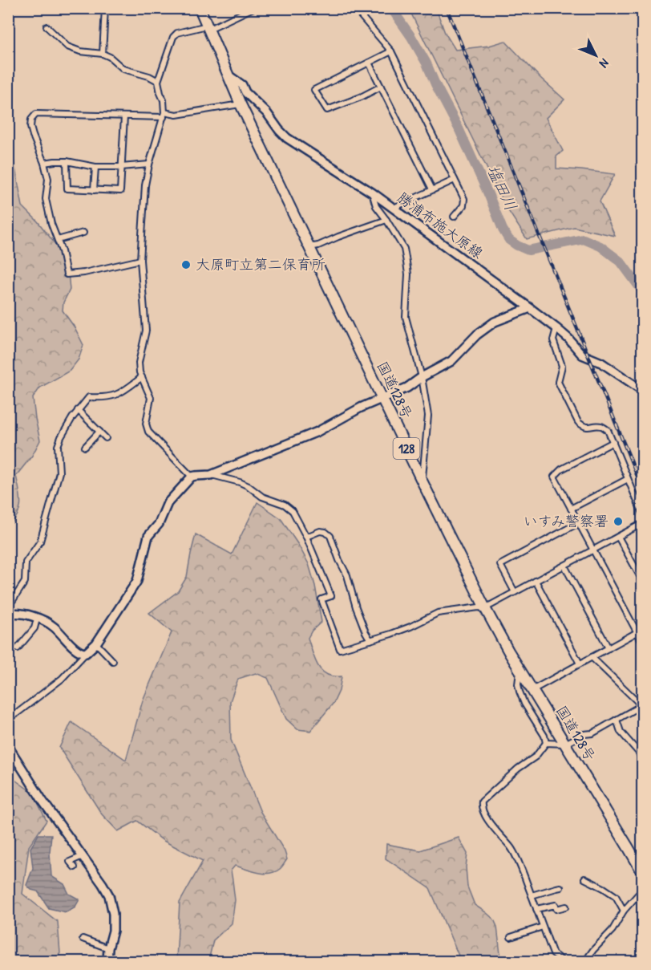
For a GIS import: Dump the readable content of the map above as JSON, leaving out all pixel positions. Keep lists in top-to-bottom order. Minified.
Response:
{"streets":{"highway":["国道128号","128"],"street":["勝浦布施大原線"]},"crossings":[["勝浦布施大原線","国道128号"]],"water":["塩田川"],"places":["大原町立第二保育所","いすみ警察署"],"north":"bottom right"}
